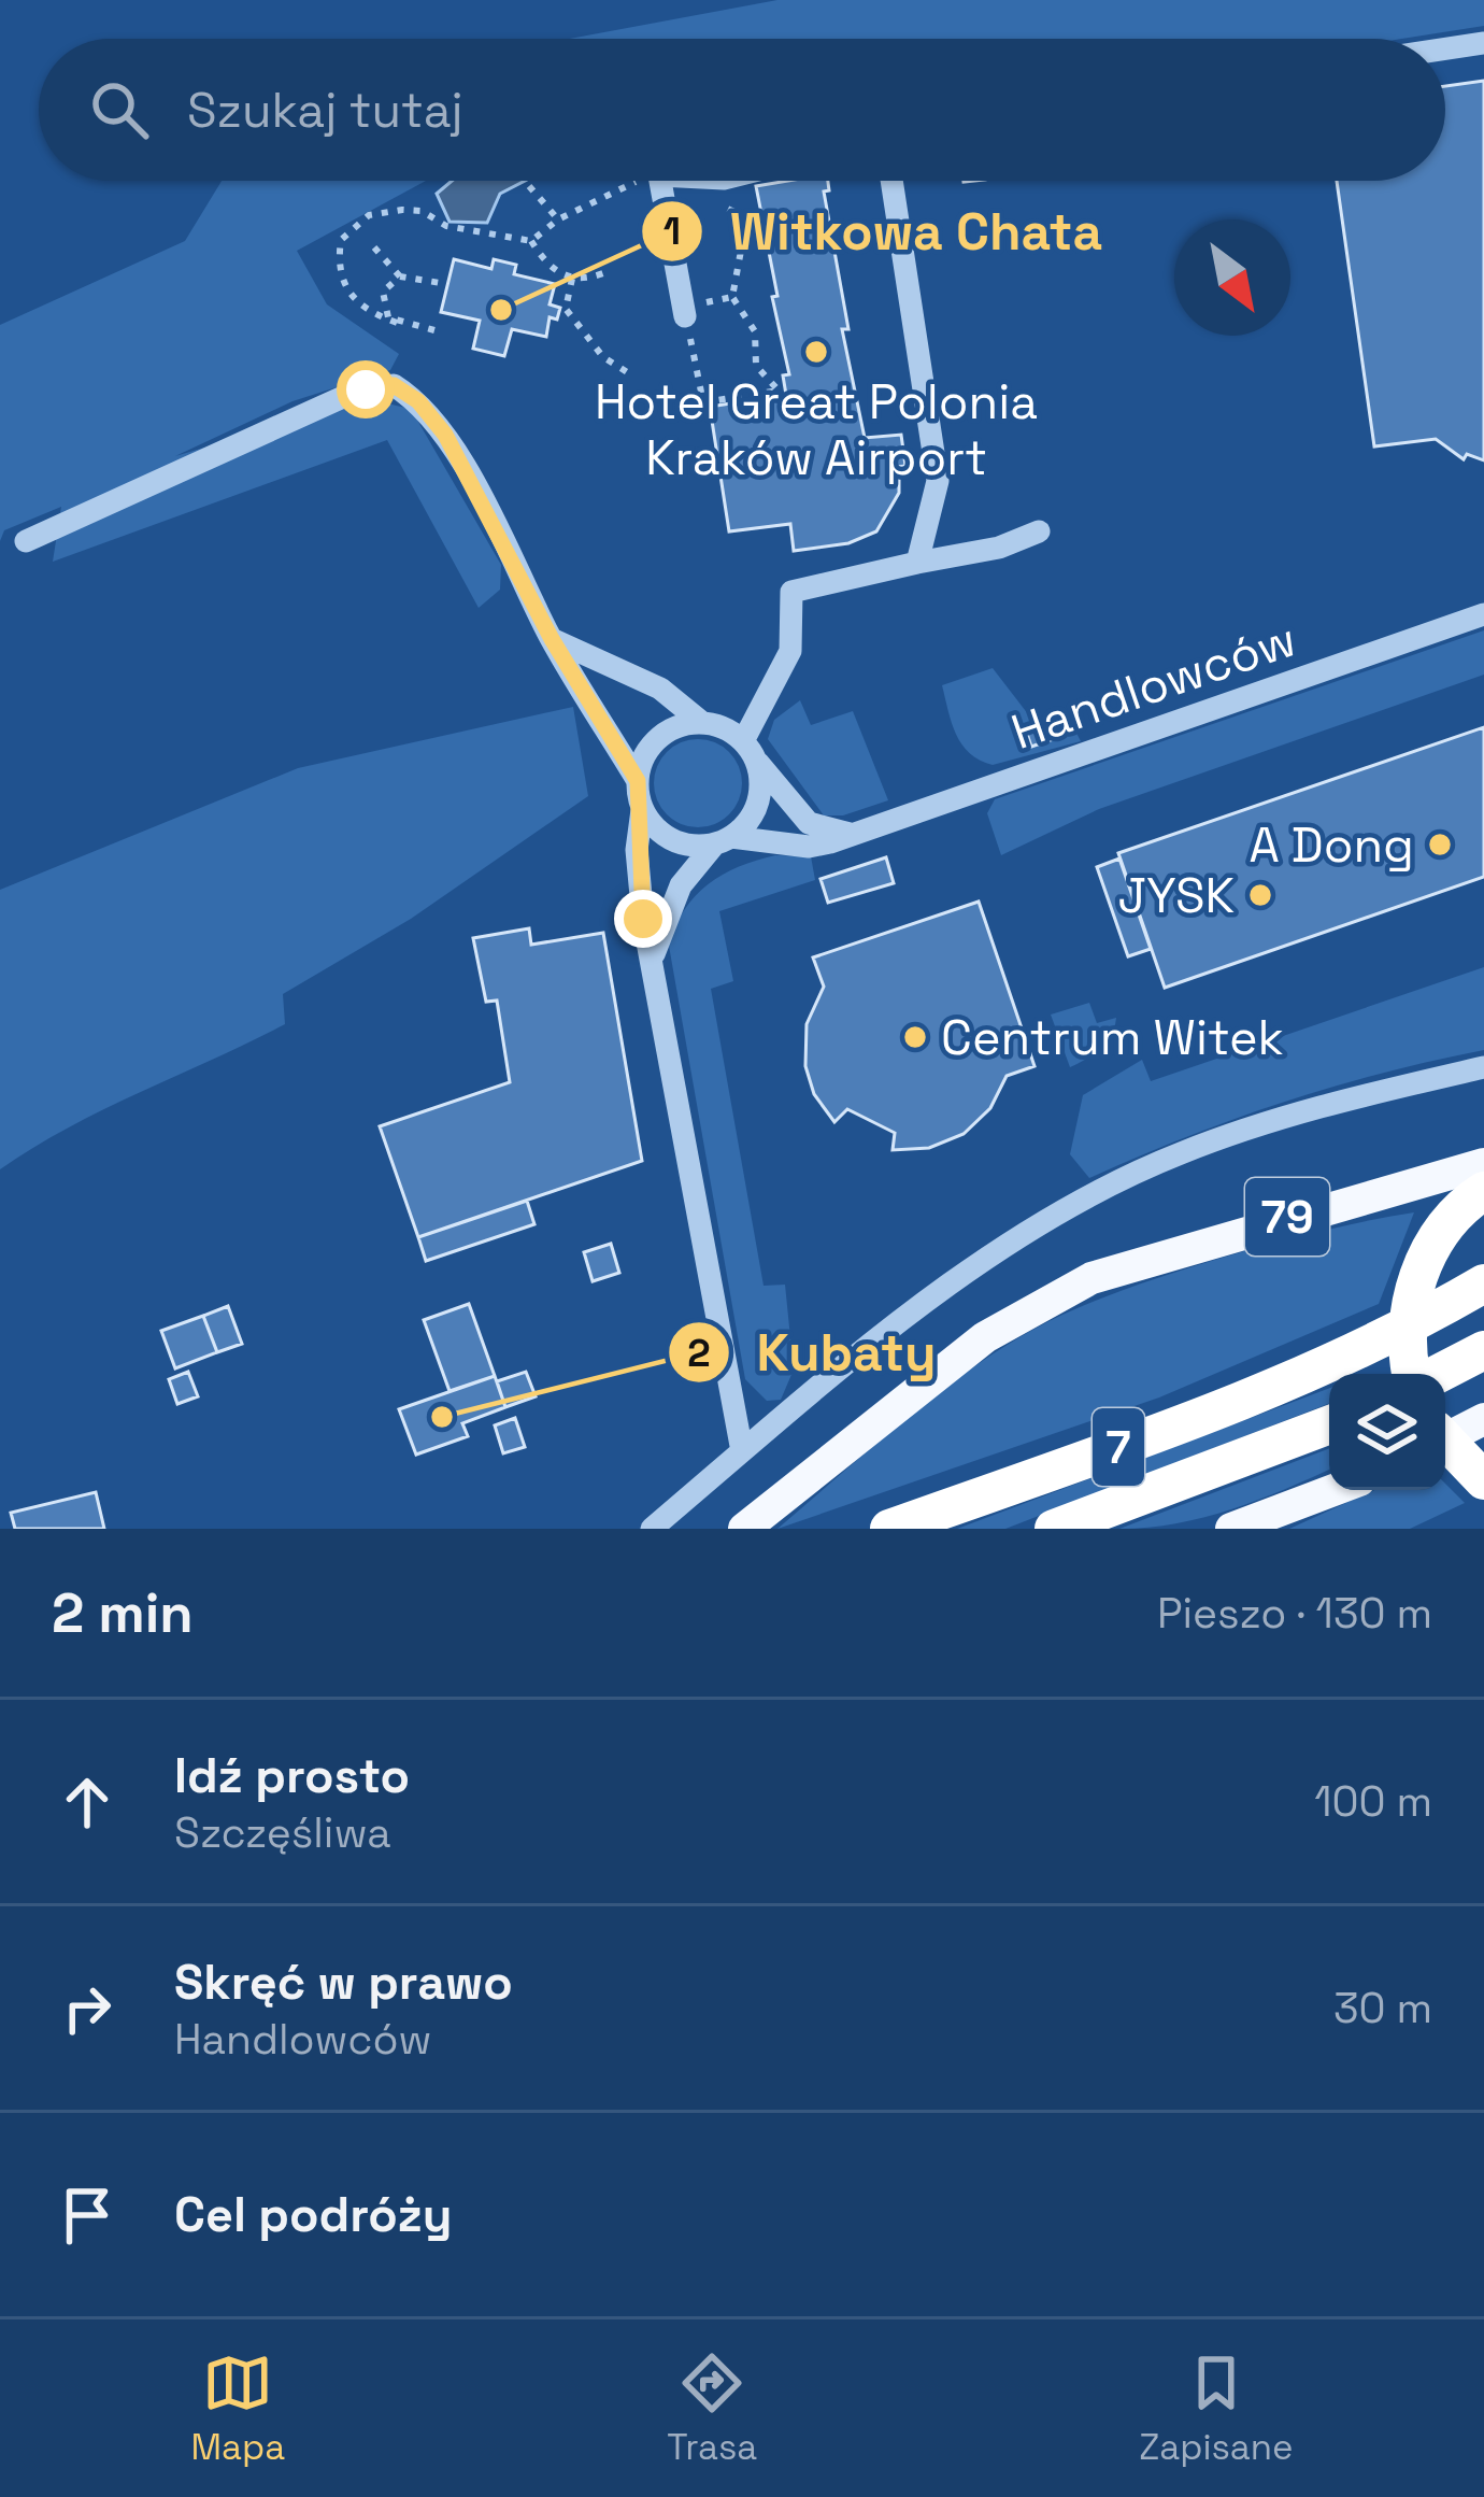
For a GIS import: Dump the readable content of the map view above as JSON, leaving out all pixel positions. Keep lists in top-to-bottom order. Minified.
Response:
{"streets":{"highway":["7"],"main road":["79"],"street":["Handlowców"]},"places":["Witkowa Chata","Hotel Great Polonia Kraków Airport","A Dong","JYSK","Centrum Witek","Kubaty"],"north":"bottom right","page":{"search":"Szukaj tutaj","heading":["2 min","Pieszo · 130 m"],"list":[["Idź prosto","Szczęśliwa","100 m"],["Skręć w prawo","Handlowców","30 m"],"Cel podróży"],"nav":["Mapa","Trasa","Zapisane"]}}
